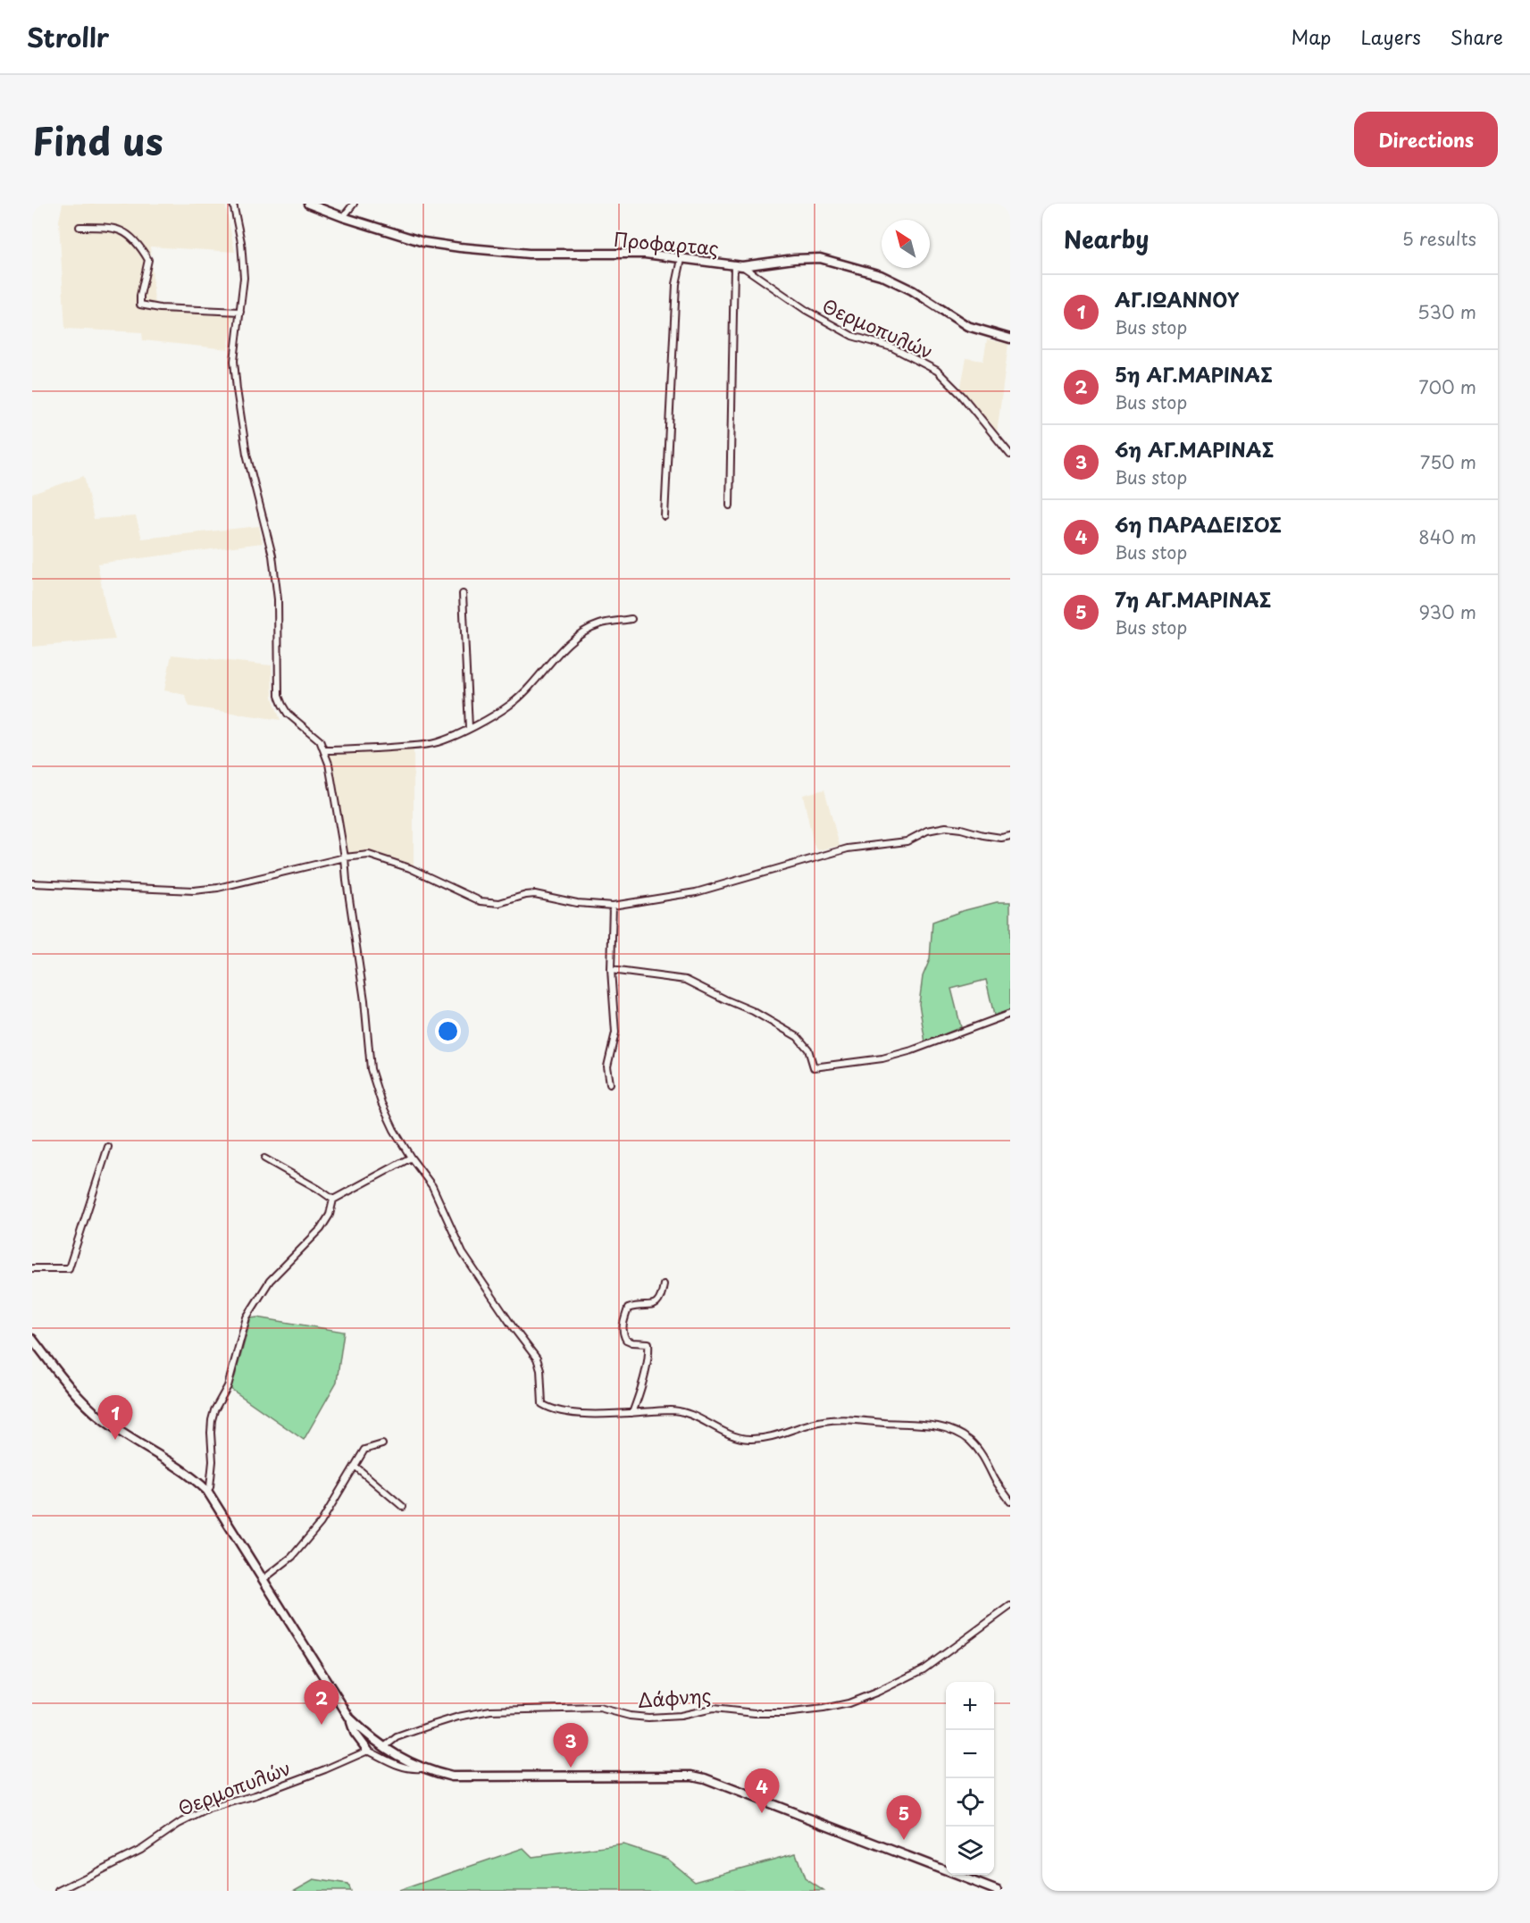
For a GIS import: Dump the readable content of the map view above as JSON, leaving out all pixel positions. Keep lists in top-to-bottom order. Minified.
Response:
{"streets":{"main road":["Προφαρτας"],"street":["Θερμοπυλών","Δάφνης"]},"crossings":[["Προφαρτας","Θερμοπυλών"]],"north":"top left","page":{"header":"Strollr","nav":["Map","Layers","Share"],"title":"Find us","buttons":"Directions","heading":["Nearby","5 results"],"list":[{"mark":"1","name":"ΑΓ.ΙΩΑΝΝΟΥ","note":"Bus stop","value":"530 m"},{"mark":"2","name":"5η ΑΓ.ΜΑΡΙΝΑΣ","note":"Bus stop","value":"700 m"},{"mark":"3","name":"6η ΑΓ.ΜΑΡΙΝΑΣ","note":"Bus stop","value":"750 m"},{"mark":"4","name":"6η ΠΑΡΑΔΕΙΣΟΣ","note":"Bus stop","value":"840 m"},{"mark":"5","name":"7η ΑΓ.ΜΑΡΙΝΑΣ","note":"Bus stop","value":"930 m"}],"pins":["1","2","3","4","5"],"map_buttons":["+","−"]}}
